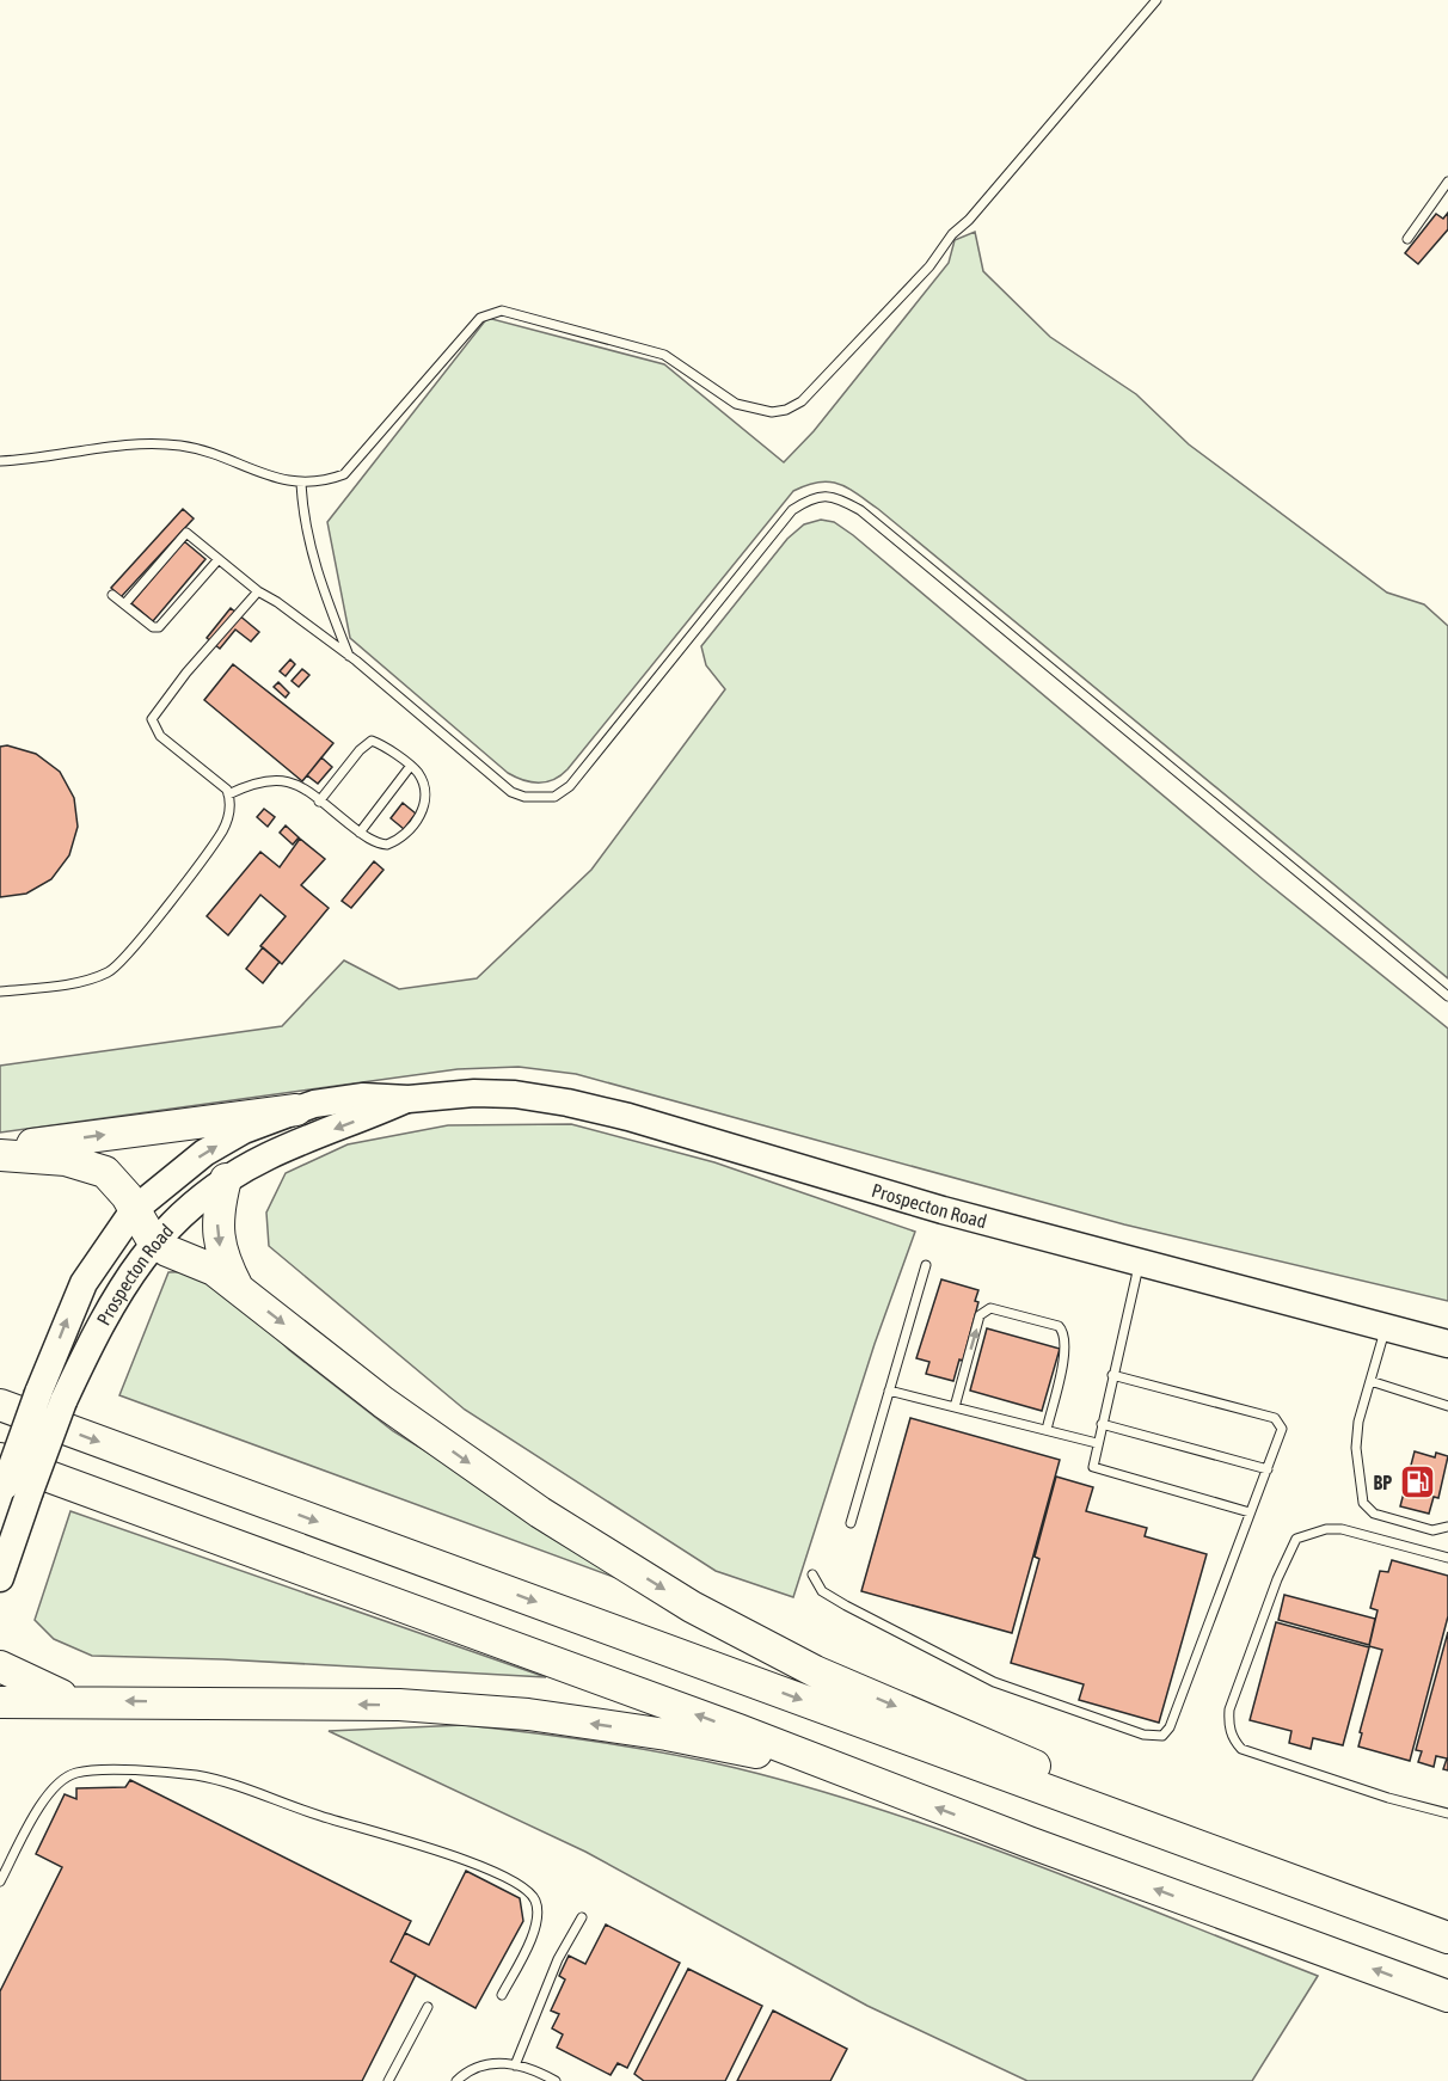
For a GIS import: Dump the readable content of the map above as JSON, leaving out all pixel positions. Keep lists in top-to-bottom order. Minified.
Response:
{"streets":{"main road":["Prospecton Road"]},"places":{"fuel station":["BP"]}}
